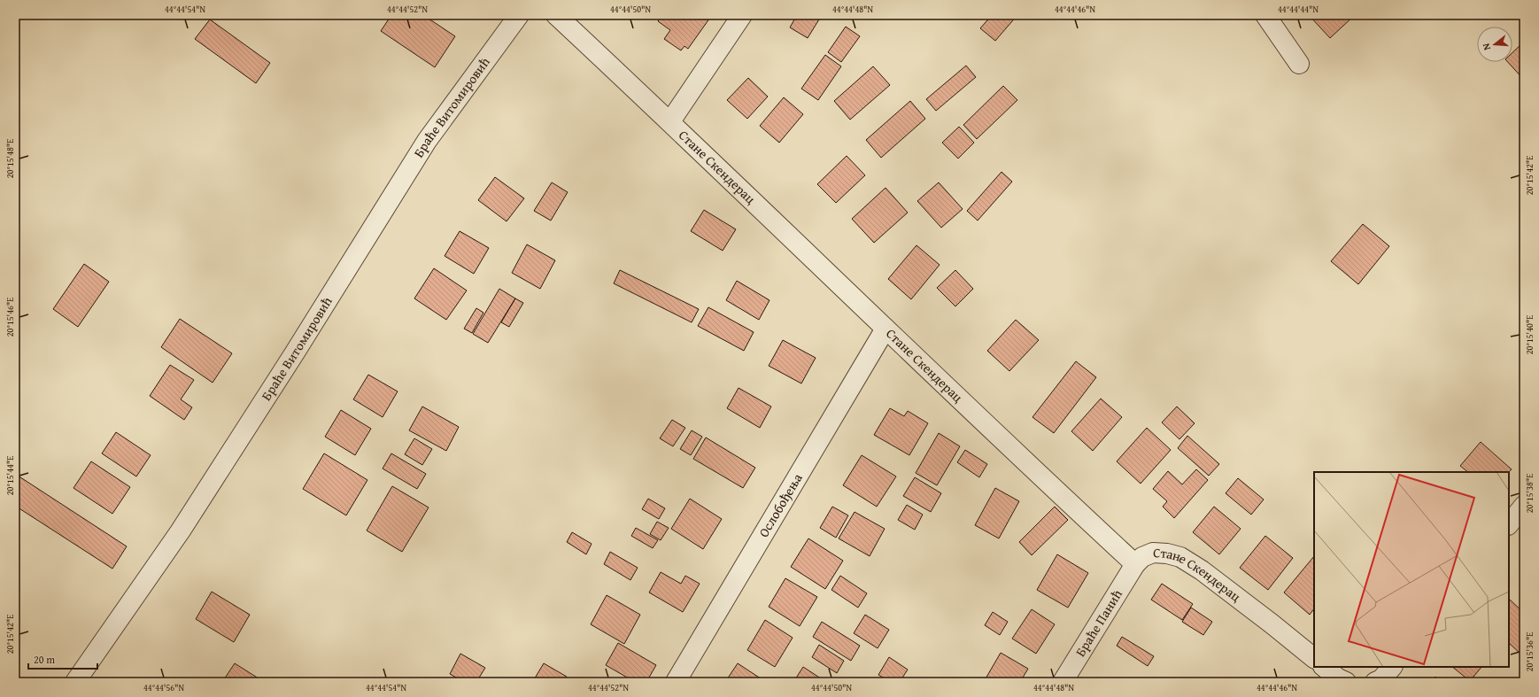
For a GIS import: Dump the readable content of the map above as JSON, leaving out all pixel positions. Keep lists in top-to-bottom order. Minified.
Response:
{"streets":{"street":["Браће Витомировић","Стане Скендерац","Ослобођења","Браће Панић"]},"crossings":[["Стане Скендерац","Ослобођења"],["Стане Скендерац","Браће Панић"]],"scale_bar":"20 m","north":"left","coordinates":["44°44'54\"N","44°44'52\"N","44°44'50\"N","44°44'48\"N","44°44'46\"N","44°44'44\"N","20°15'48\"E","20°15'42\"E","20°15'46\"E","20°15'40\"E","20°15'44\"E","20°15'38\"E","20°15'36\"E","44°44'56\"N"]}
